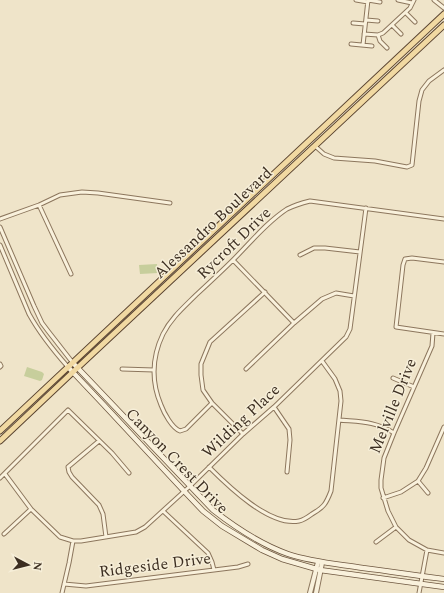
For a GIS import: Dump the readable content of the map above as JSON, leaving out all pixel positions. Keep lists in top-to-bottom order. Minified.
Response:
{"streets":{"main road":["Alessandro Boulevard","Canyon Crest Drive"],"street":["Rycroft Drive","Melville Drive","Wilding Place","Ridgeside Drive"]},"crossings":[["Alessandro Boulevard","Canyon Crest Drive"],["Rycroft Drive","Wilding Place"],["Wilding Place","Canyon Crest Drive"]],"north":"right"}
